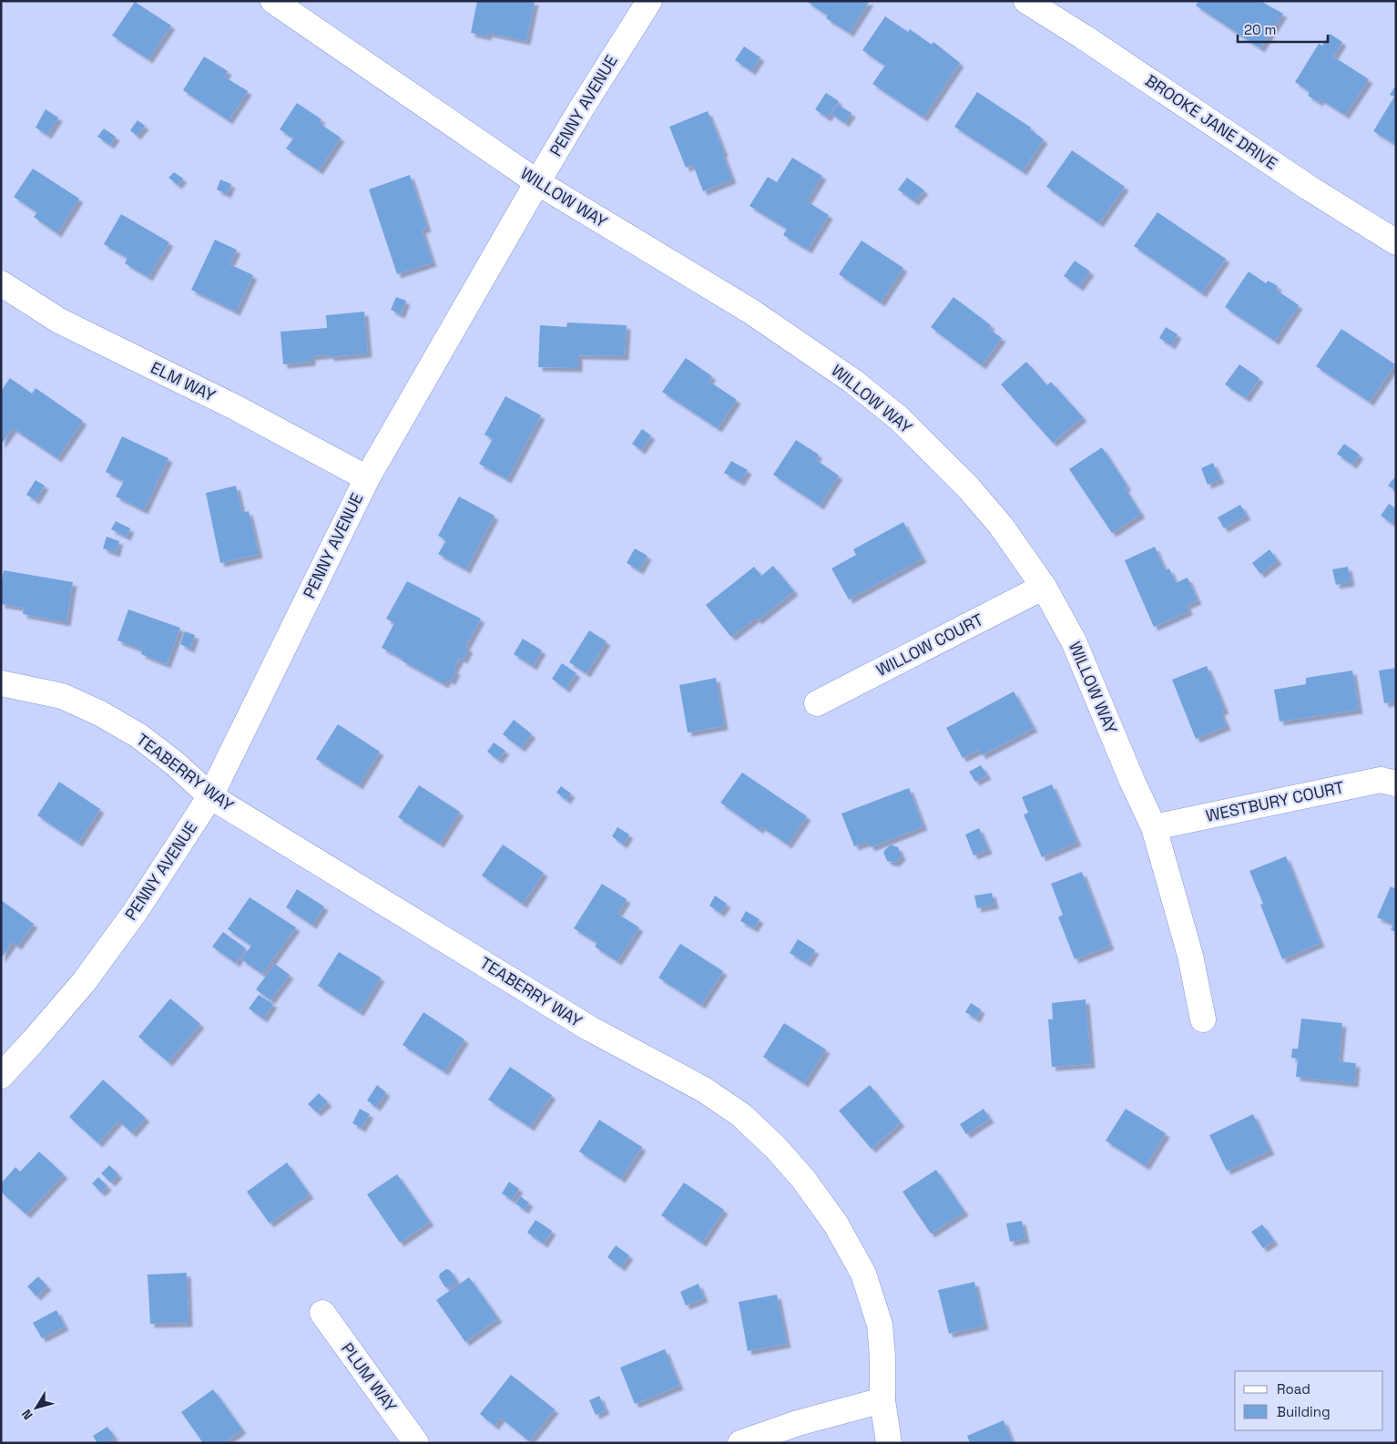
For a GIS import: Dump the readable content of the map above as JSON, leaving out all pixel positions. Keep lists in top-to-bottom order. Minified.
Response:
{"streets":{"street":["PENNY AVENUE","BROOKE JANE DRIVE","WILLOW WAY","ELM WAY","WILLOW COURT","TEABERRY WAY","WESTBURY COURT","PLUM WAY"]},"crossings":[["PENNY AVENUE","WILLOW WAY"],["PENNY AVENUE","ELM WAY"],["PENNY AVENUE","TEABERRY WAY"],["WILLOW WAY","WILLOW COURT"],["WILLOW WAY","WESTBURY COURT"]],"legend":["Road","Building"],"scale_bar":"20 m","north":"bottom left"}
